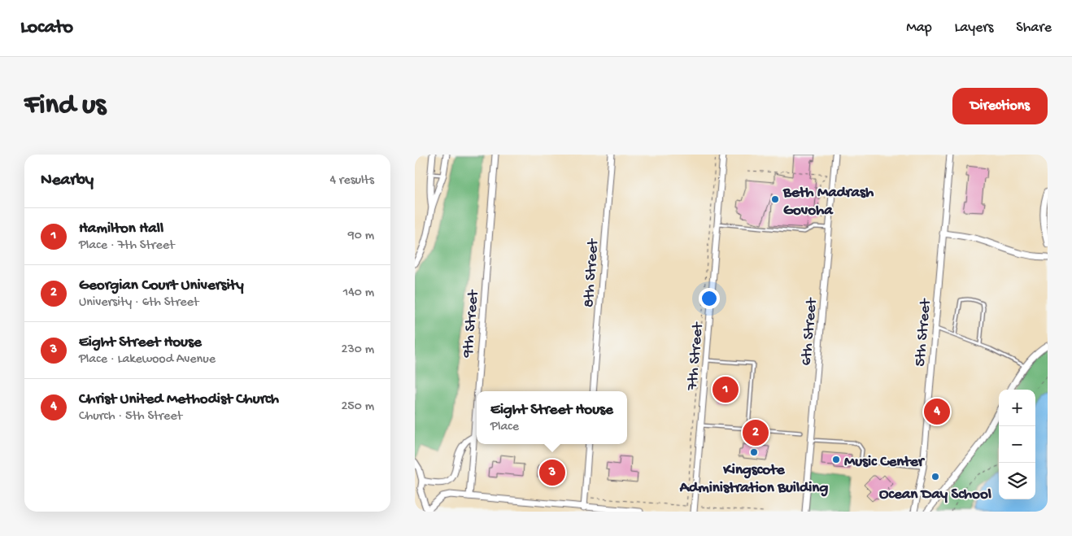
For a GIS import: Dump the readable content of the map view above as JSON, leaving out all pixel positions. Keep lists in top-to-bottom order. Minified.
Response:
{"streets":{"street":["8th Street","9th Street","6th Street","5th Street","7th Street"]},"places":["Beth Madrash Govoha","Kingscote Administration Building","Music Center","Ocean Day School"],"page":{"header":"Locato","nav":["Map","Layers","Share"],"buttons":"Directions","title":"Find us","heading":["Nearby","4 results"],"list":[{"mark":"1","name":"Hamilton Hall","note":"Place · 7th Street","value":"90 m"},{"mark":"2","name":"Georgian Court University","note":"University · 6th Street","value":"140 m"},{"mark":"3","name":"Eight Street House","note":"Place · Lakewood Avenue","value":"230 m"},{"mark":"4","name":"Christ United Methodist Church","note":"Church · 5th Street","value":"250 m"}],"pins":["1","4","2","3"],"map_buttons":["+","−"],"popup":["Eight Street House","Place"]}}
